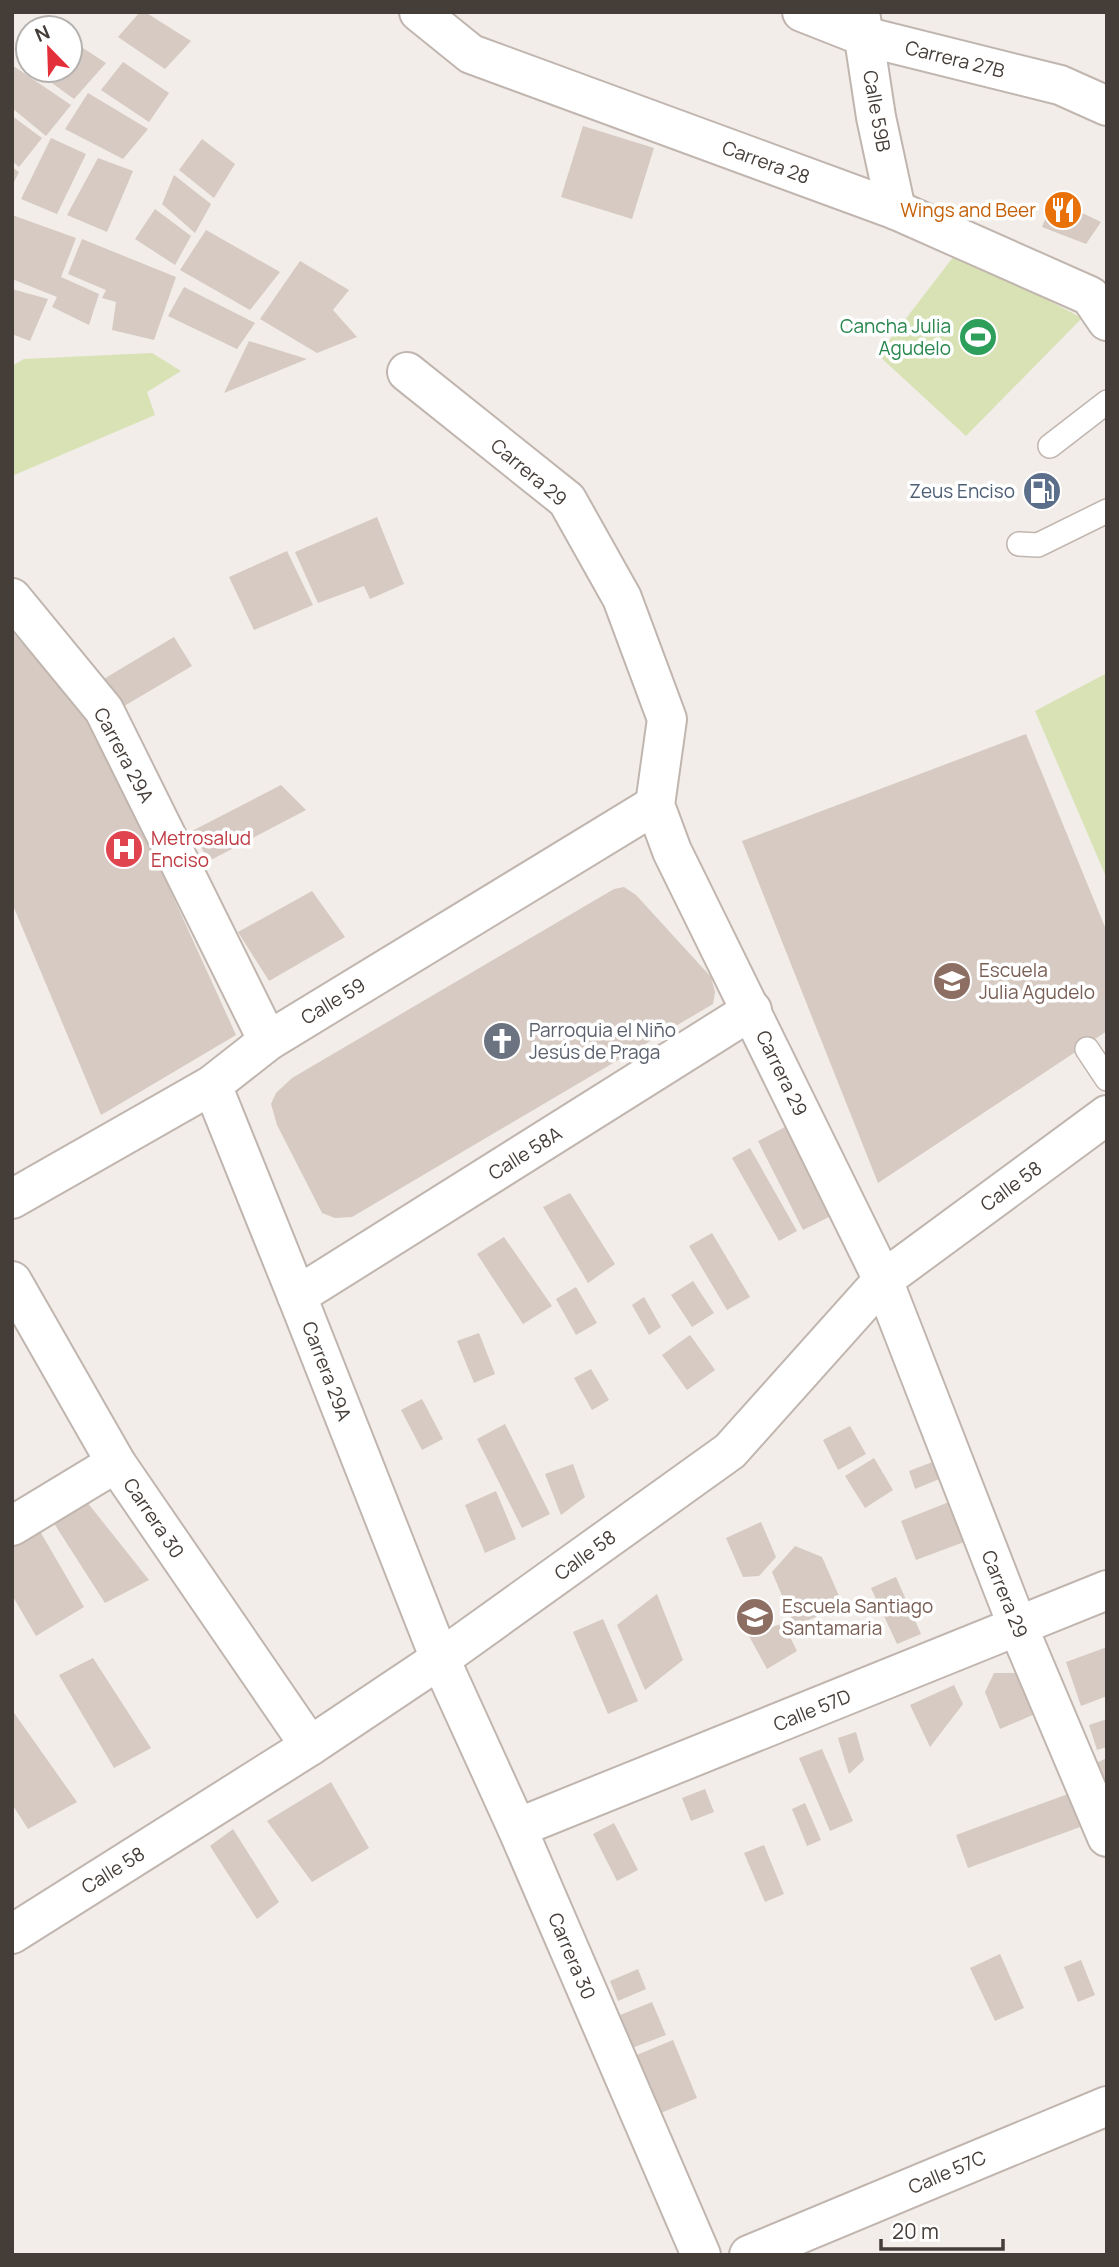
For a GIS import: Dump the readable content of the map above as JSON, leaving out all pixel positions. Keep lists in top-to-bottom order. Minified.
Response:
{"streets":{"street":["Carrera 27B","Calle 59B","Carrera 28","Carrera 29","Carrera 29A","Calle 59","Calle 58A","Calle 58","Carrera 30","Calle 57D","Calle 57C"]},"crossings":[["Carrera 27B","Calle 59B"],["Calle 59B","Carrera 28"],["Carrera 29","Calle 59"],["Carrera 29","Calle 58A"],["Carrera 29","Calle 58"],["Carrera 29","Calle 57D"],["Carrera 29A","Calle 59"],["Carrera 29A","Calle 58A"],["Carrera 29A","Calle 58"],["Carrera 29A","Carrera 30"],["Calle 58","Carrera 30"],["Carrera 30","Calle 57D"]],"places":{"restaurant":["Wings and Beer"],"sports":["Cancha Julia Agudelo"],"fuel station":["Zeus Enciso"],"hospital":["Metrosalud Enciso"],"school or university":["Escuela Julia Agudelo","Escuela Santiago Santamaria"],"church":["Parroquia el Niño Jesús de Praga"]},"scale_bar":"20 m","north":"top left"}
